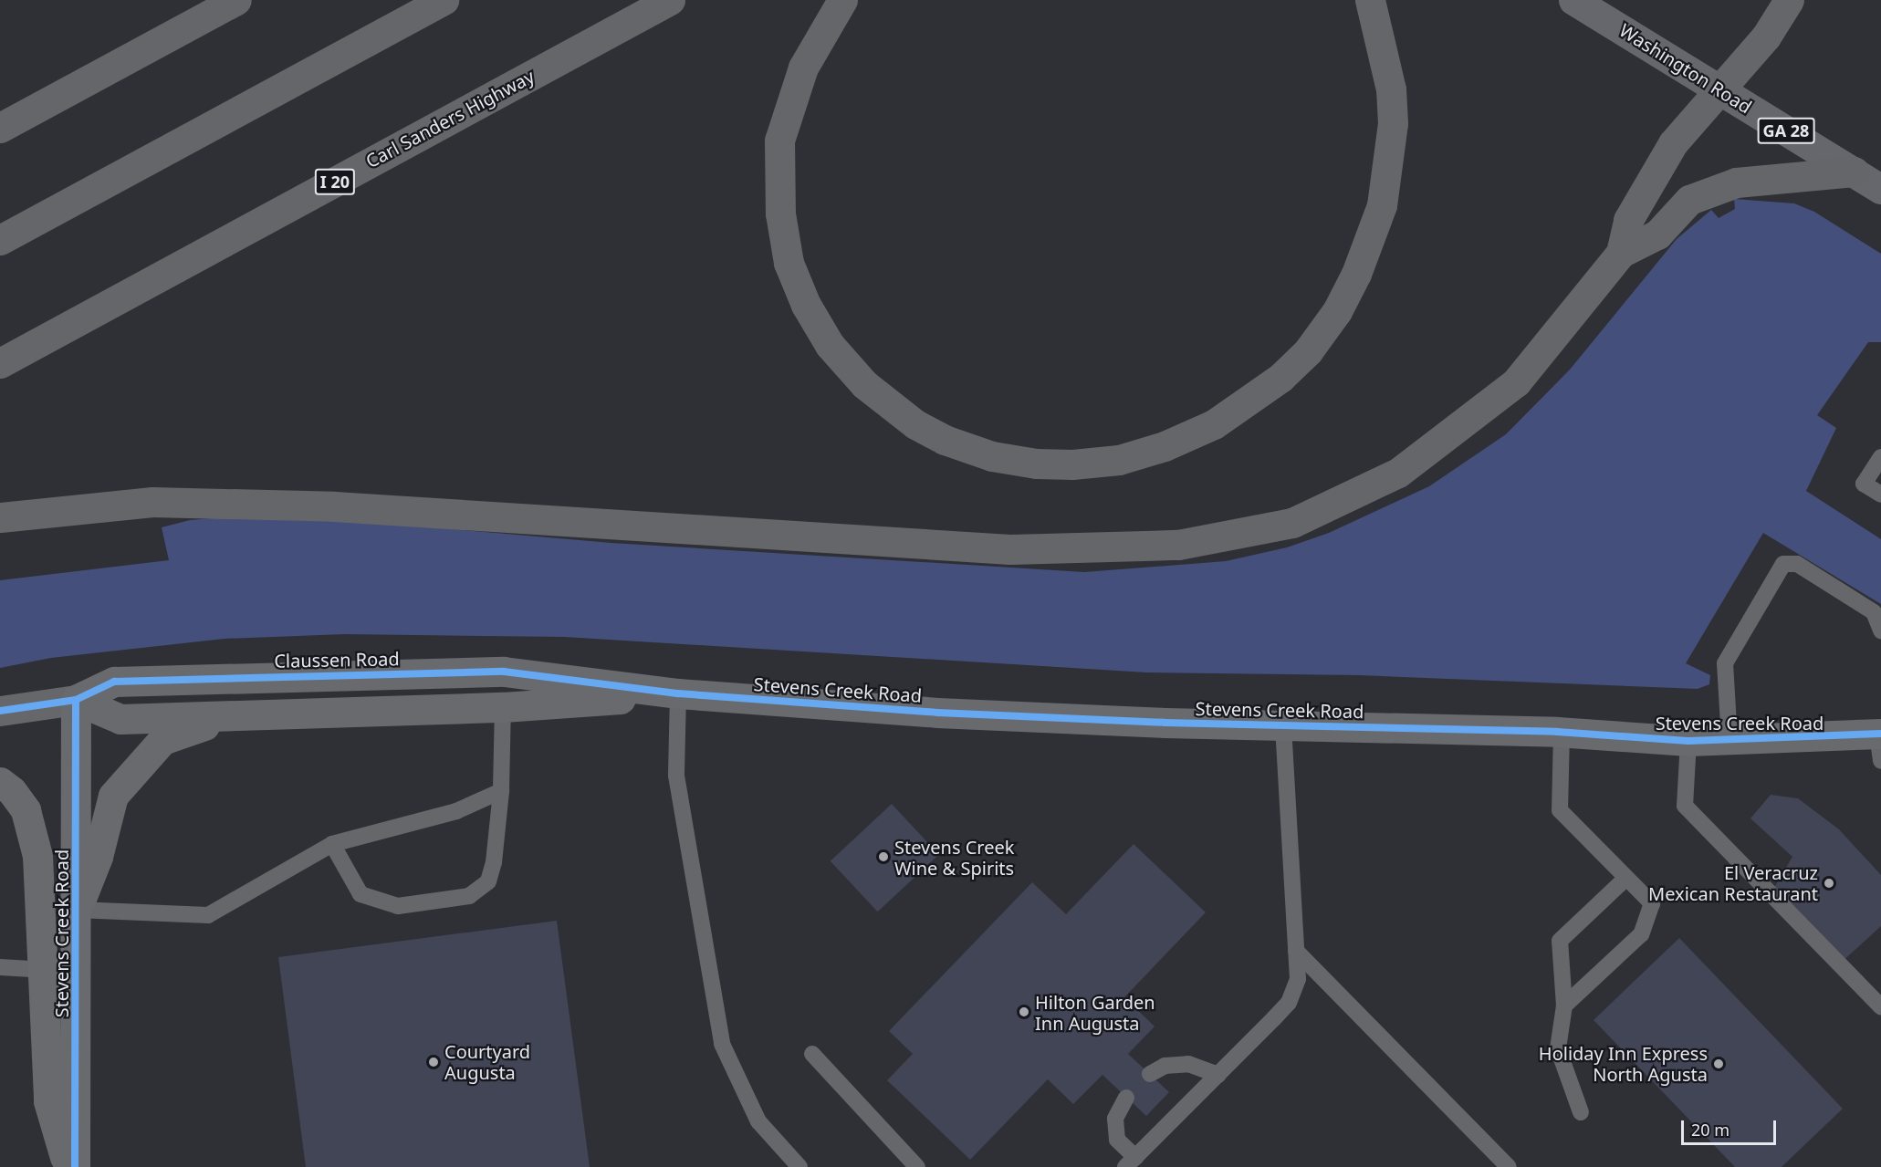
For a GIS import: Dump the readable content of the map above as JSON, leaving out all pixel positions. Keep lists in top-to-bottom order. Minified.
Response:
{"streets":{"highway":["Carl Sanders Highway","I 20"],"main road":["Washington Road","GA 28"],"street":["Claussen Road","Stevens Creek Road"]},"crossings":[["Claussen Road","Stevens Creek Road"]],"places":["Stevens Creek Wine & Spirits","El Veracruz Mexican Restaurant","Hilton Garden Inn Augusta","Courtyard Augusta","Holiday Inn Express North Agusta"],"scale_bar":"20 m"}
